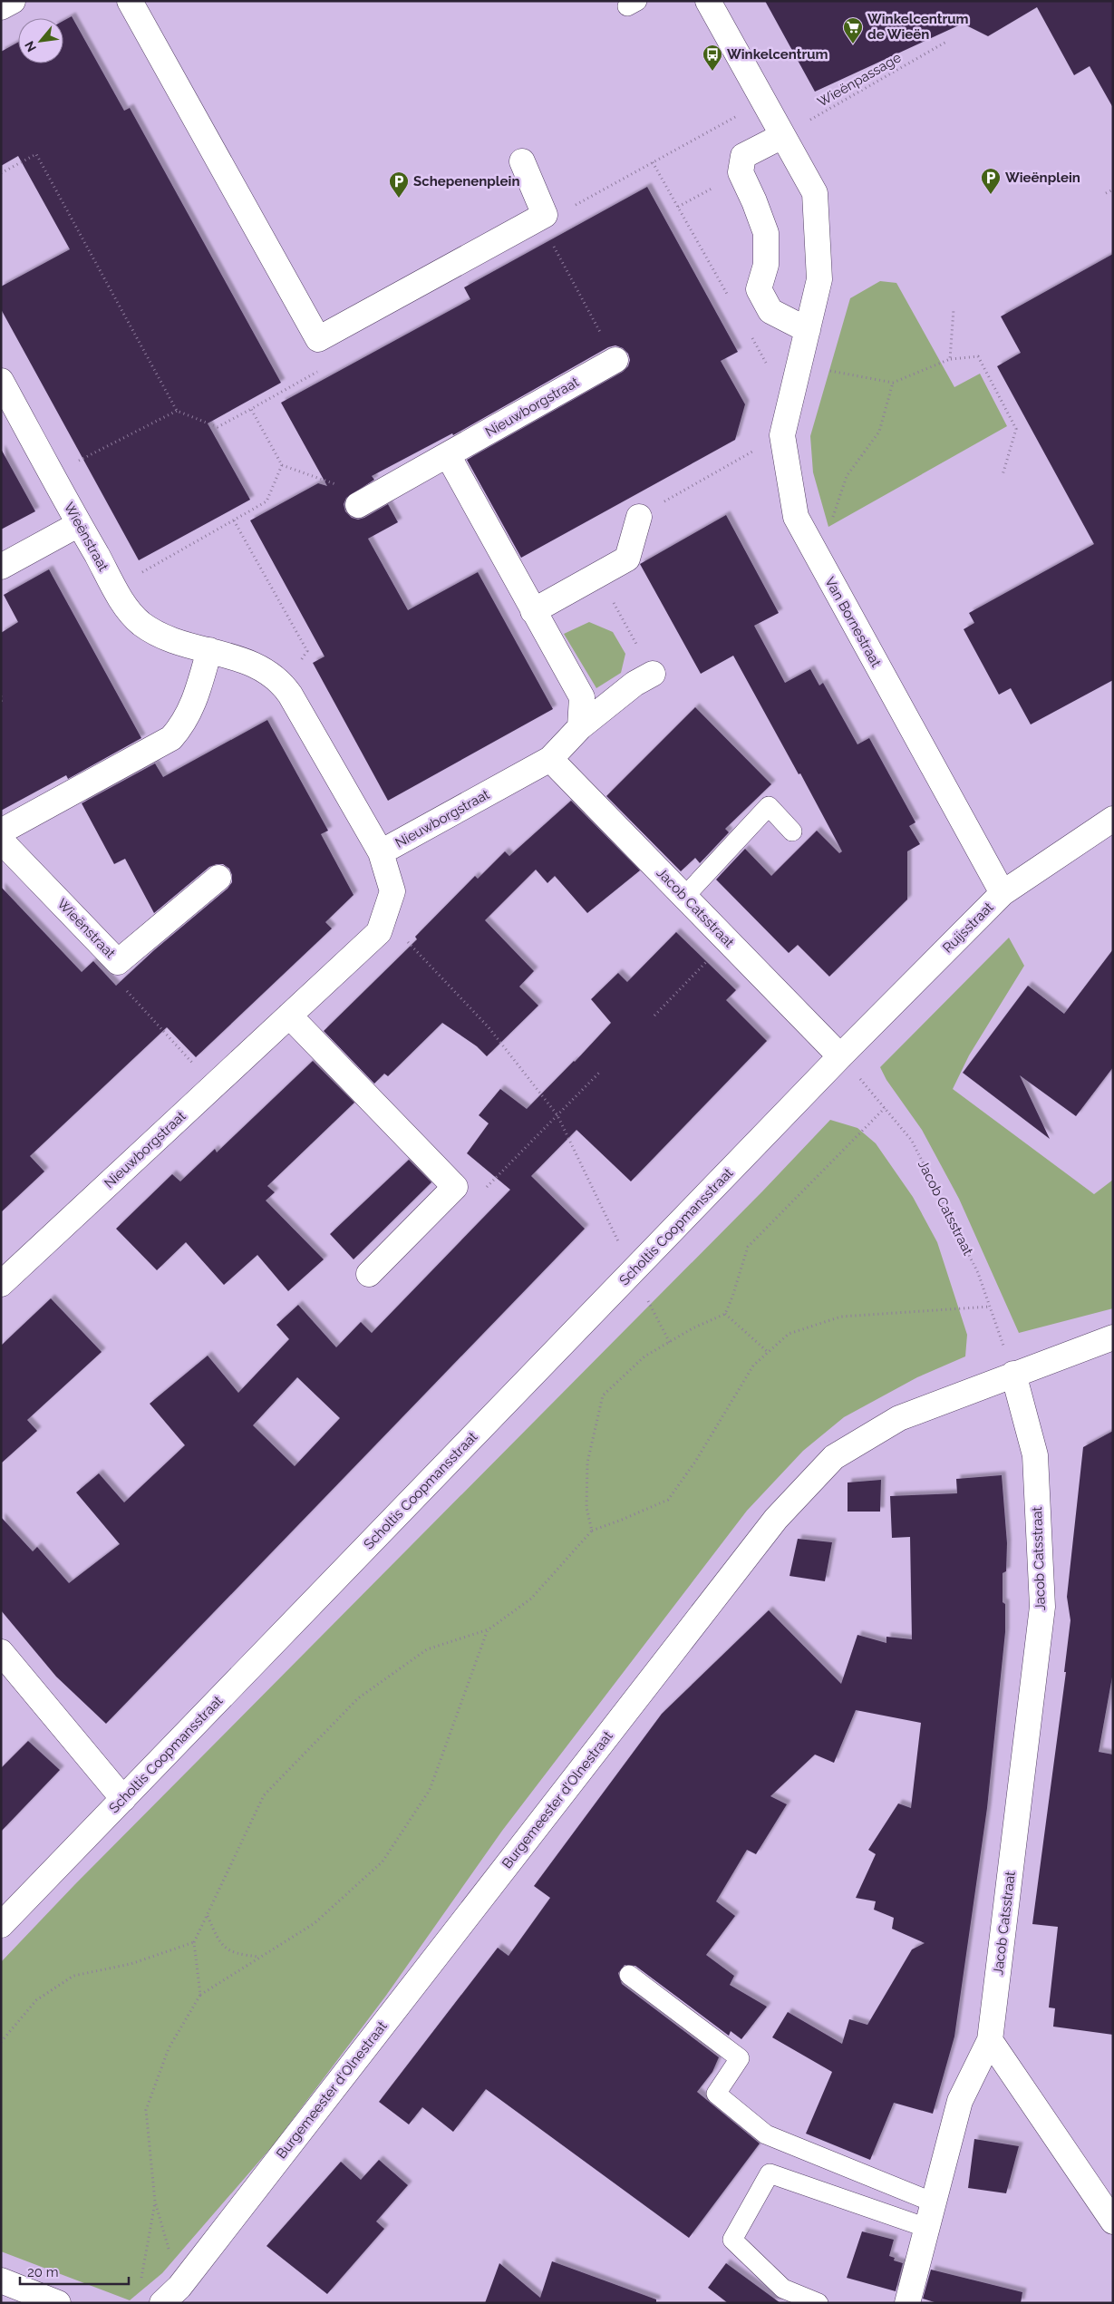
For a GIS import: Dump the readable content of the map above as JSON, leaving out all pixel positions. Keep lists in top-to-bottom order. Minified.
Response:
{"streets":{"street":["Nieuwborgstraat","Wieënstraat","Van Bornestraat","Jacob Catsstraat","Ruijsstraat","Scholtis Coopmansstraat","Burgemeester d'Olnestraat"],"path":["Wieënpassage"]},"crossings":[["Wieënpassage","Van Bornestraat"],["Nieuwborgstraat","Wieënstraat"],["Nieuwborgstraat","Jacob Catsstraat"],["Van Bornestraat","Ruijsstraat"],["Jacob Catsstraat","Ruijsstraat"],["Jacob Catsstraat","Scholtis Coopmansstraat"],["Jacob Catsstraat","Burgemeester d'Olnestraat"],["Ruijsstraat","Scholtis Coopmansstraat"]],"places":{"supermarket":["Winkelcentrum de Wieën"],"bus stop":["Winkelcentrum"],"parking":["Wieënplein","Schepenenplein"]},"scale_bar":"20 m","north":"bottom left"}
